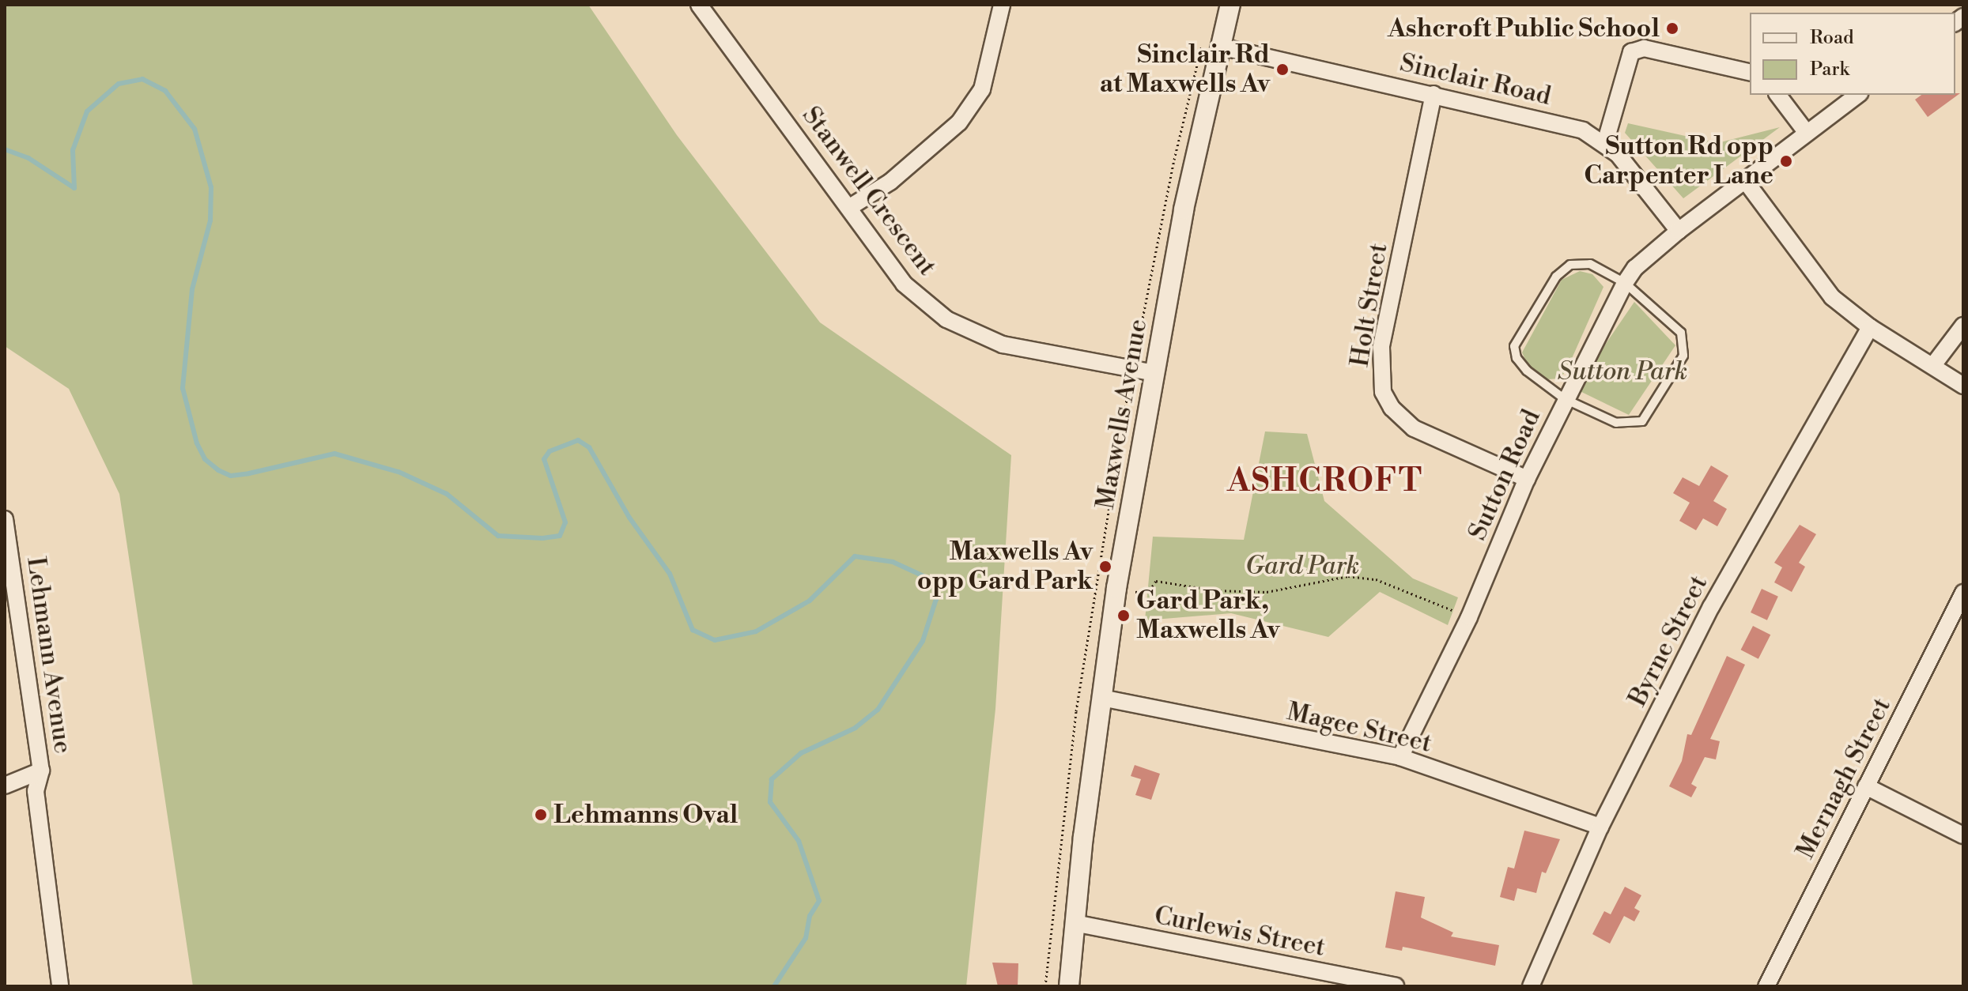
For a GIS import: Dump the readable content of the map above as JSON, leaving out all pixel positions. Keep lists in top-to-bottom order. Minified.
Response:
{"streets":{"street":["Sinclair Road","Stanwell Crescent","Holt Street","Maxwells Avenue","Sutton Road","Byrne Street","Lehmann Avenue","Magee Street","Mernagh Street","Curlewis Street"]},"crossings":[["Sinclair Road","Holt Street"],["Sinclair Road","Maxwells Avenue"],["Sinclair Road","Sutton Road"],["Stanwell Crescent","Maxwells Avenue"],["Holt Street","Sutton Road"],["Maxwells Avenue","Magee Street"],["Maxwells Avenue","Curlewis Street"],["Sutton Road","Magee Street"],["Byrne Street","Magee Street"]],"districts":["ASHCROFT"],"parks":["Sutton Park","Gard Park"],"places":["Ashcroft Public School","Sinclair Rd at Maxwells Av","Sutton Rd opp Carpenter Lane","Maxwells Av opp Gard Park","Gard Park, Maxwells Av","Lehmanns Oval"],"legend":["Road","Park"]}
